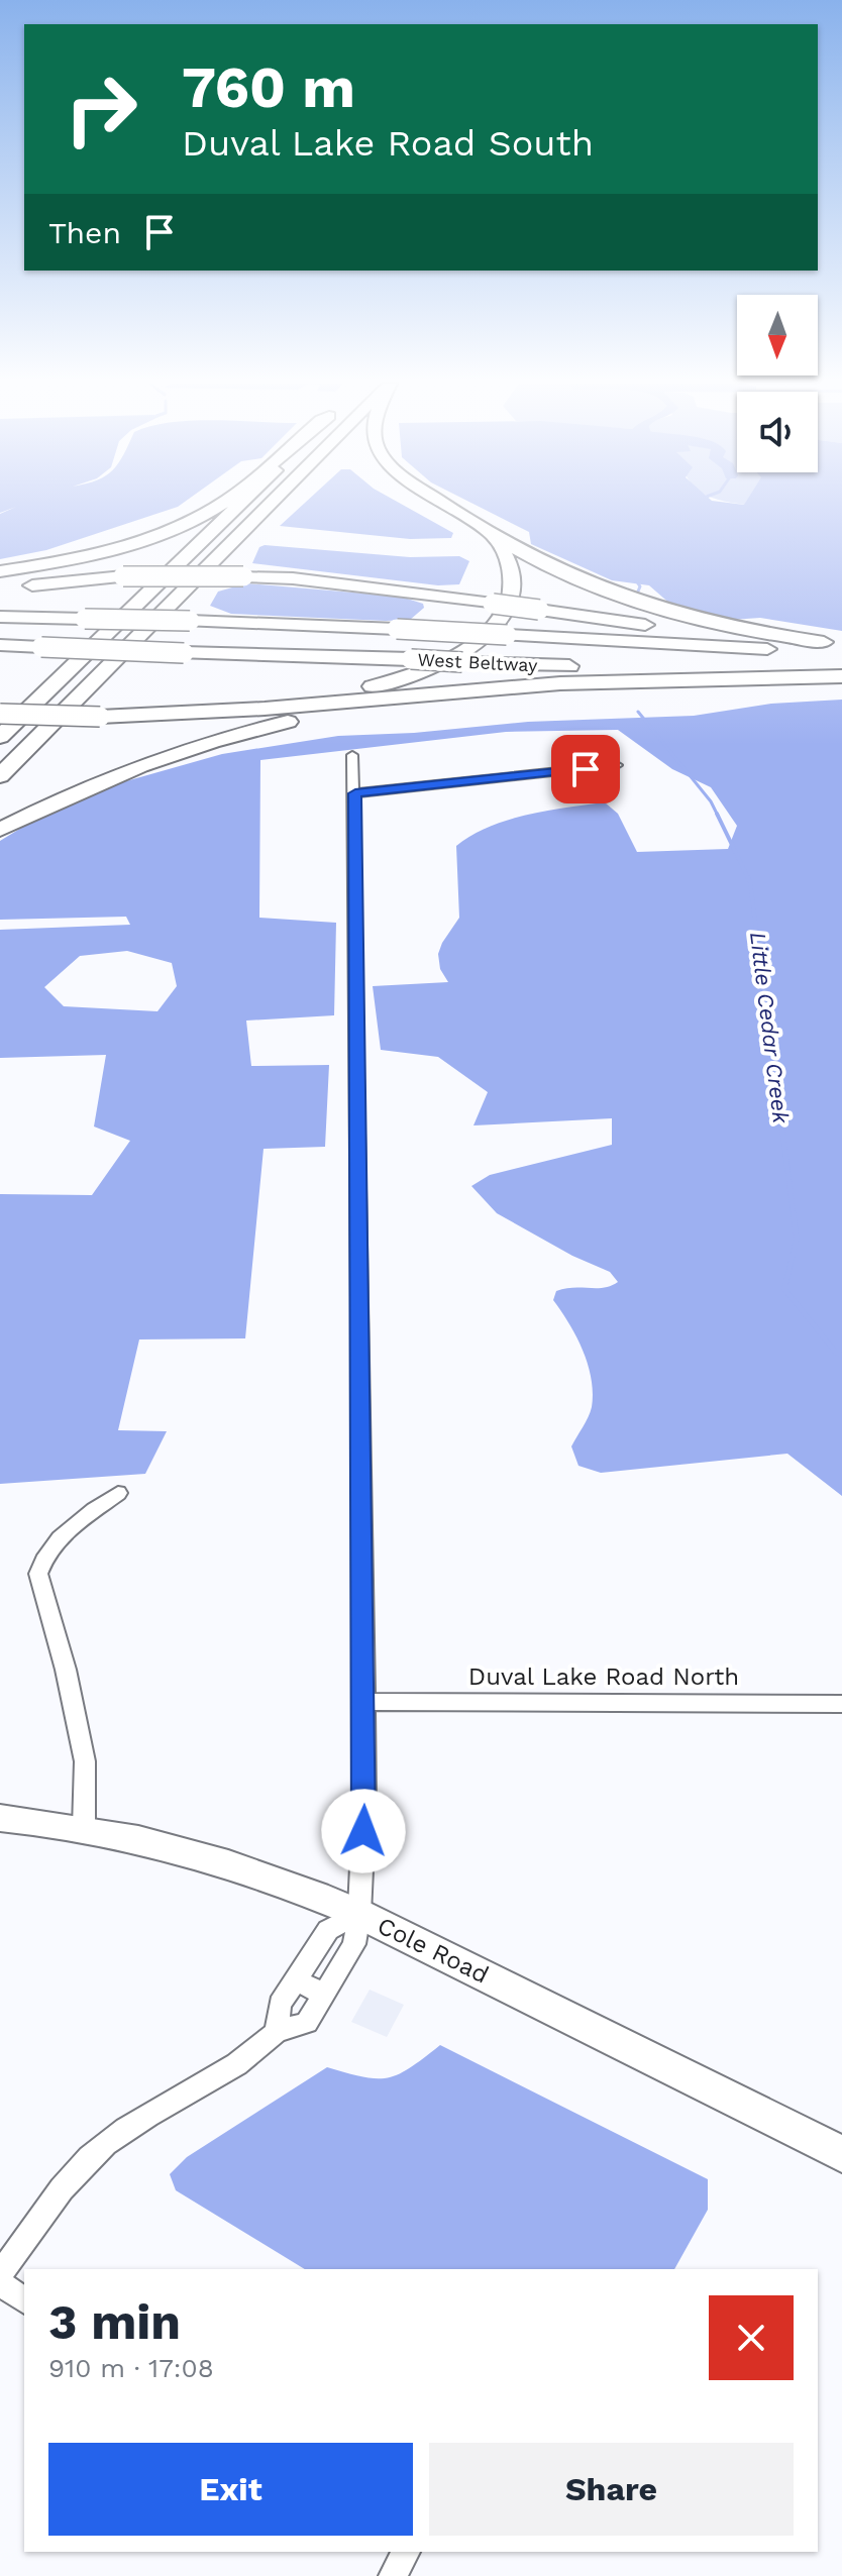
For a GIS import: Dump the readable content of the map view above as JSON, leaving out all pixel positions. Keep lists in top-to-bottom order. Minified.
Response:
{"streets":{"highway":["West Beltway"],"street":["Duval Lake Road North","Cole Road"]},"water":["Little Cedar Creek"],"north":"bottom","page":{"turn":["760 m","Duval Lake Road South"],"then":"Then","heading":["3 min","910 m · 17:08"],"buttons":["Exit","Share"]}}
